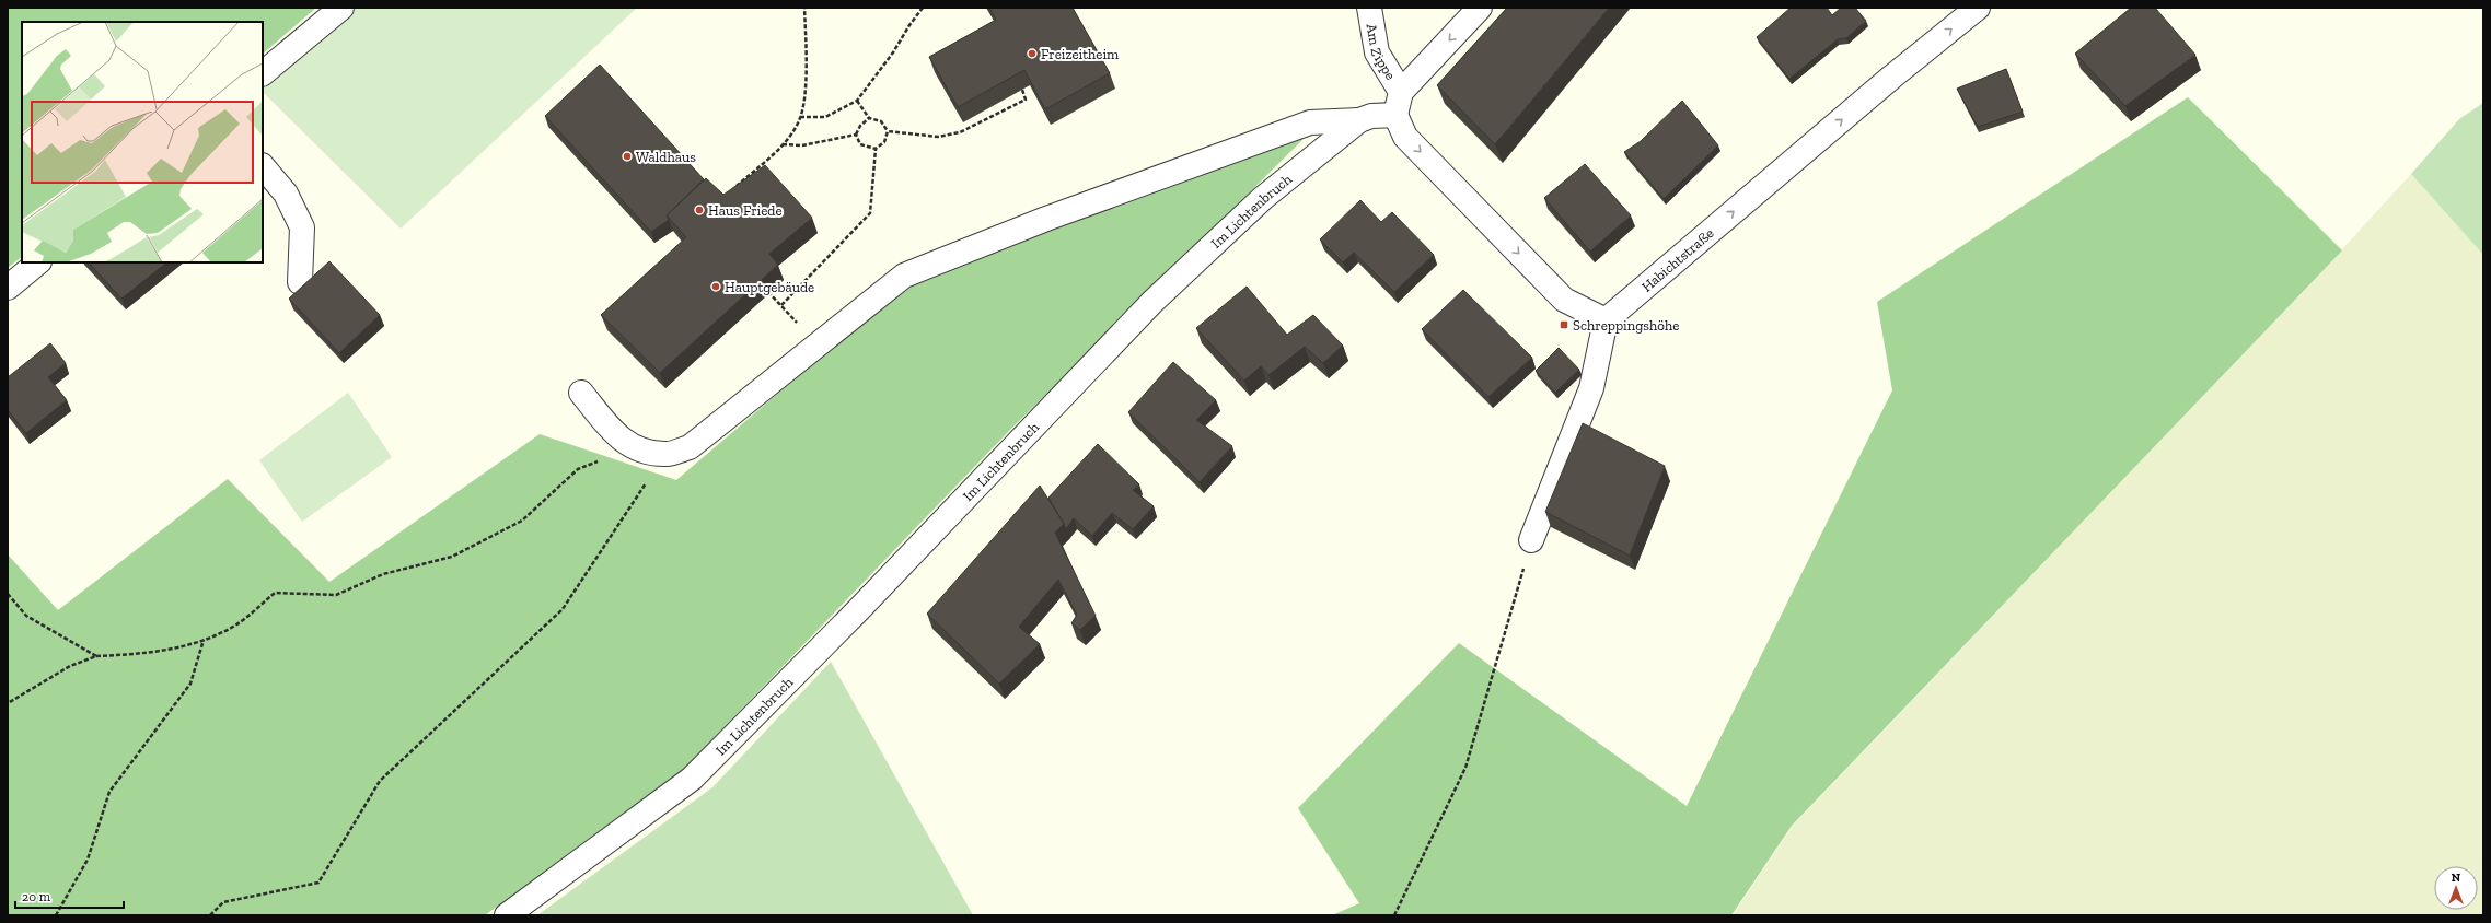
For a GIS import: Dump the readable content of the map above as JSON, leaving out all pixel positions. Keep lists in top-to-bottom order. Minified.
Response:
{"streets":{"street":["Am Zippe","Im Lichtenbruch","Habichtstraße"]},"one_way":["Habichtstraße"],"places":{"other":["Freizeitheim","Waldhaus","Haus Friede","Hauptgebäude"],"transit":["Schreppingshöhe"]},"scale_bar":"20 m","north":"top"}
